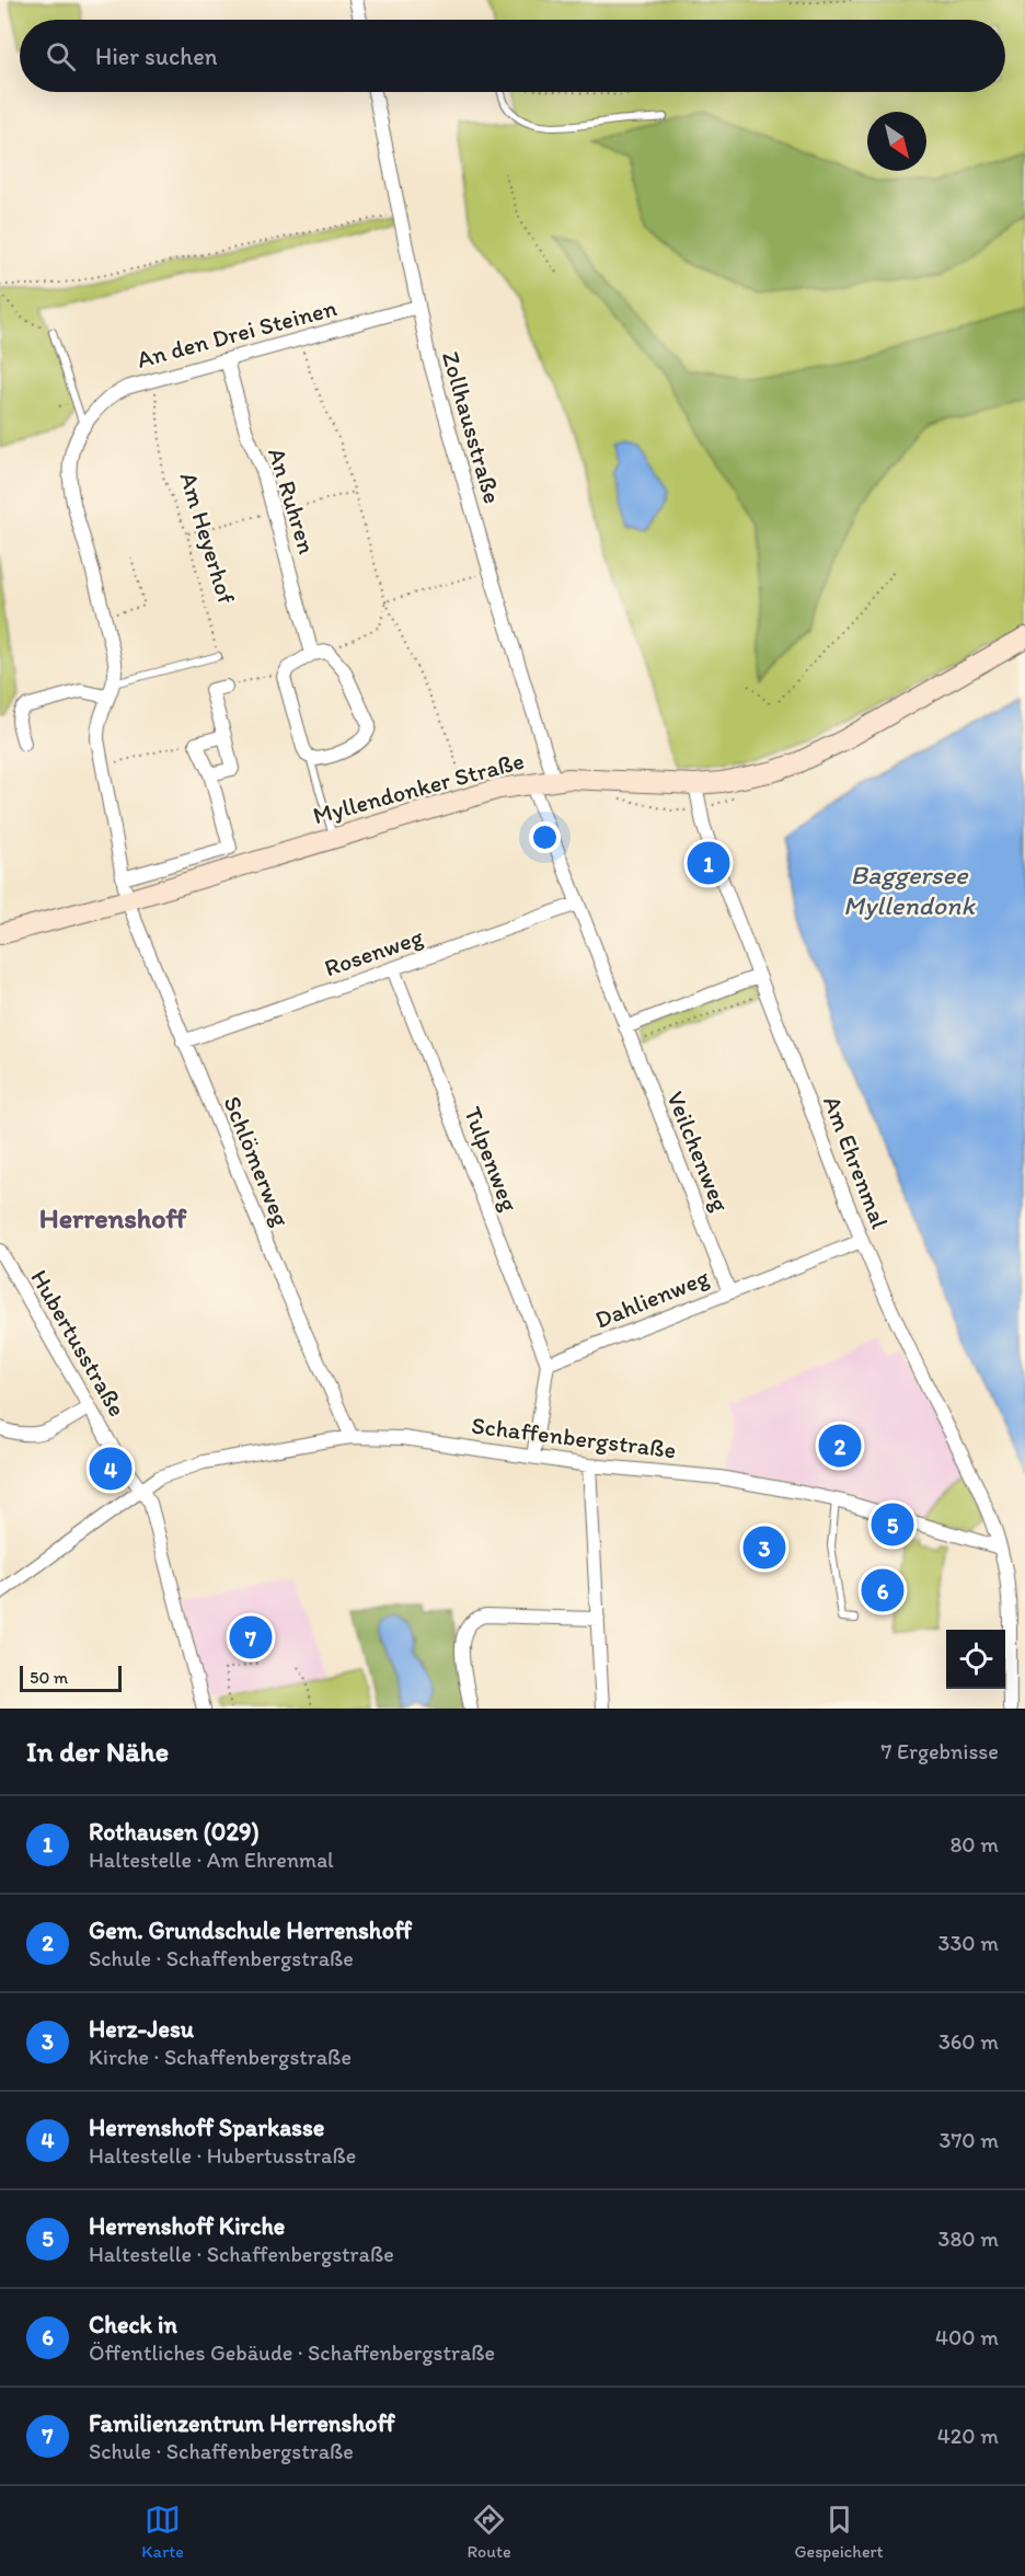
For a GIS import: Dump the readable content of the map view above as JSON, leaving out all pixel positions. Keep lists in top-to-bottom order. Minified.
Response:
{"streets":{"street":["An den Drei Steinen","Zollhausstraße","An Ruhren","Myllendonker Straße","Rosenweg","Veilchenweg","Tulpenweg","Schlömerweg","Am Ehrenmal","Dahlienweg","Hubertusstraße","Schaffenbergstraße"],"path":["Am Heyerhof"]},"crossings":[["An den Drei Steinen","Zollhausstraße"],["An den Drei Steinen","An Ruhren"],["An den Drei Steinen","Am Heyerhof"],["An den Drei Steinen","Myllendonker Straße"],["An den Drei Steinen","Schlömerweg"],["Zollhausstraße","Myllendonker Straße"],["Myllendonker Straße","Veilchenweg"],["Myllendonker Straße","Schlömerweg"],["Myllendonker Straße","Am Ehrenmal"],["Rosenweg","Veilchenweg"],["Rosenweg","Tulpenweg"],["Rosenweg","Schlömerweg"],["Veilchenweg","Dahlienweg"],["Tulpenweg","Dahlienweg"],["Schlömerweg","Schaffenbergstraße"],["Am Ehrenmal","Dahlienweg"],["Am Ehrenmal","Schaffenbergstraße"],["Hubertusstraße","Schaffenbergstraße"]],"districts":["Herrenshoff"],"water":["Baggersee Myllendonk"],"scale_bar":"50 m","north":"bottom right","page":{"search":"Hier suchen","pins":["1","2","4","5","3","6","7"],"scale":"50 m","heading":["In der Nähe","7 Ergebnisse"],"list":[{"mark":"1","name":"Rothausen (029)","note":"Haltestelle · Am Ehrenmal","value":"80 m"},{"mark":"2","name":"Gem. Grundschule Herrenshoff","note":"Schule · Schaffenbergstraße","value":"330 m"},{"mark":"3","name":"Herz-Jesu","note":"Kirche · Schaffenbergstraße","value":"360 m"},{"mark":"4","name":"Herrenshoff Sparkasse","note":"Haltestelle · Hubertusstraße","value":"370 m"},{"mark":"5","name":"Herrenshoff Kirche","note":"Haltestelle · Schaffenbergstraße","value":"380 m"},{"mark":"6","name":"Check in","note":"Öffentliches Gebäude · Schaffenbergstraße","value":"400 m"},{"mark":"7","name":"Familienzentrum Herrenshoff","note":"Schule · Schaffenbergstraße","value":"420 m"}],"nav":["Karte","Route","Gespeichert"]}}
